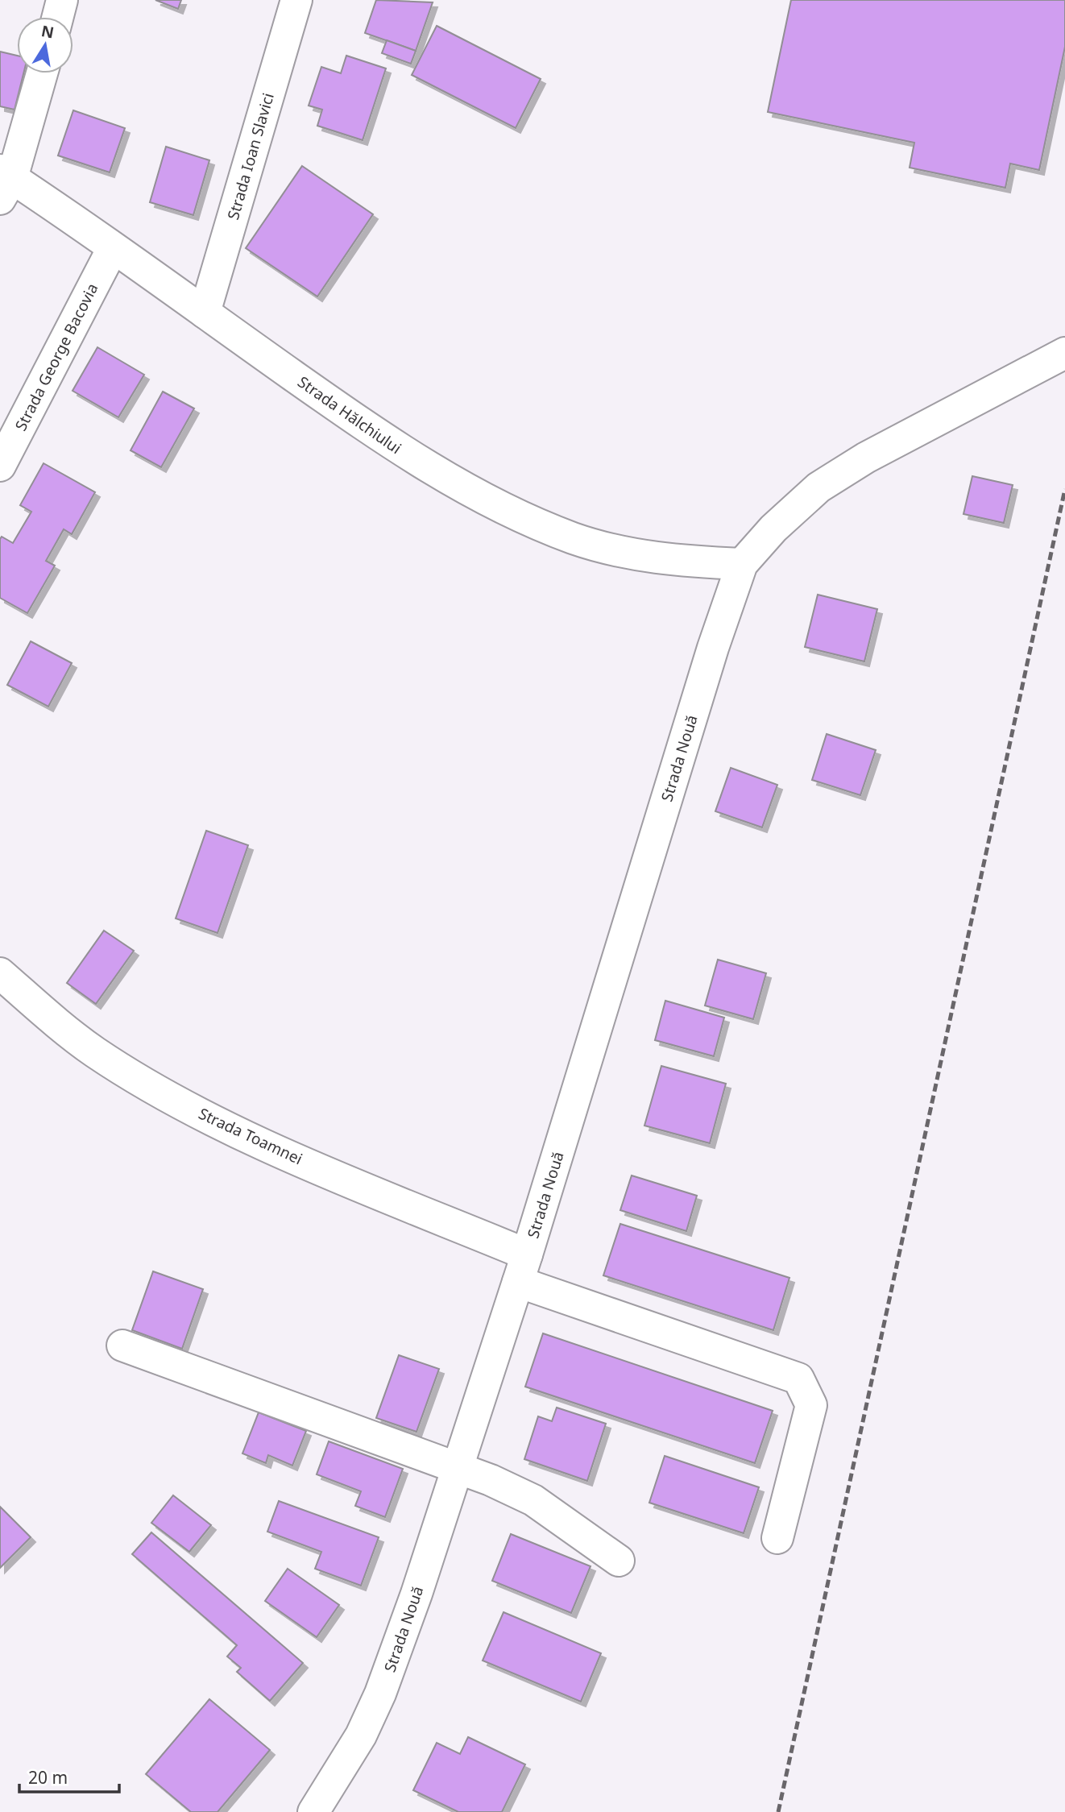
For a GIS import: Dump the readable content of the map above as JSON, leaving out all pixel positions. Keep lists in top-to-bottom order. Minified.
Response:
{"streets":{"main road":["Strada Ioan Slavici","Strada George Bacovia","Strada Hălchiului","Strada Nouă","Strada Toamnei"]},"crossings":[["Strada Ioan Slavici","Strada Hălchiului"],["Strada George Bacovia","Strada Hălchiului"],["Strada Hălchiului","Strada Nouă"],["Strada Nouă","Strada Toamnei"]],"scale_bar":"20 m","north":"top"}
